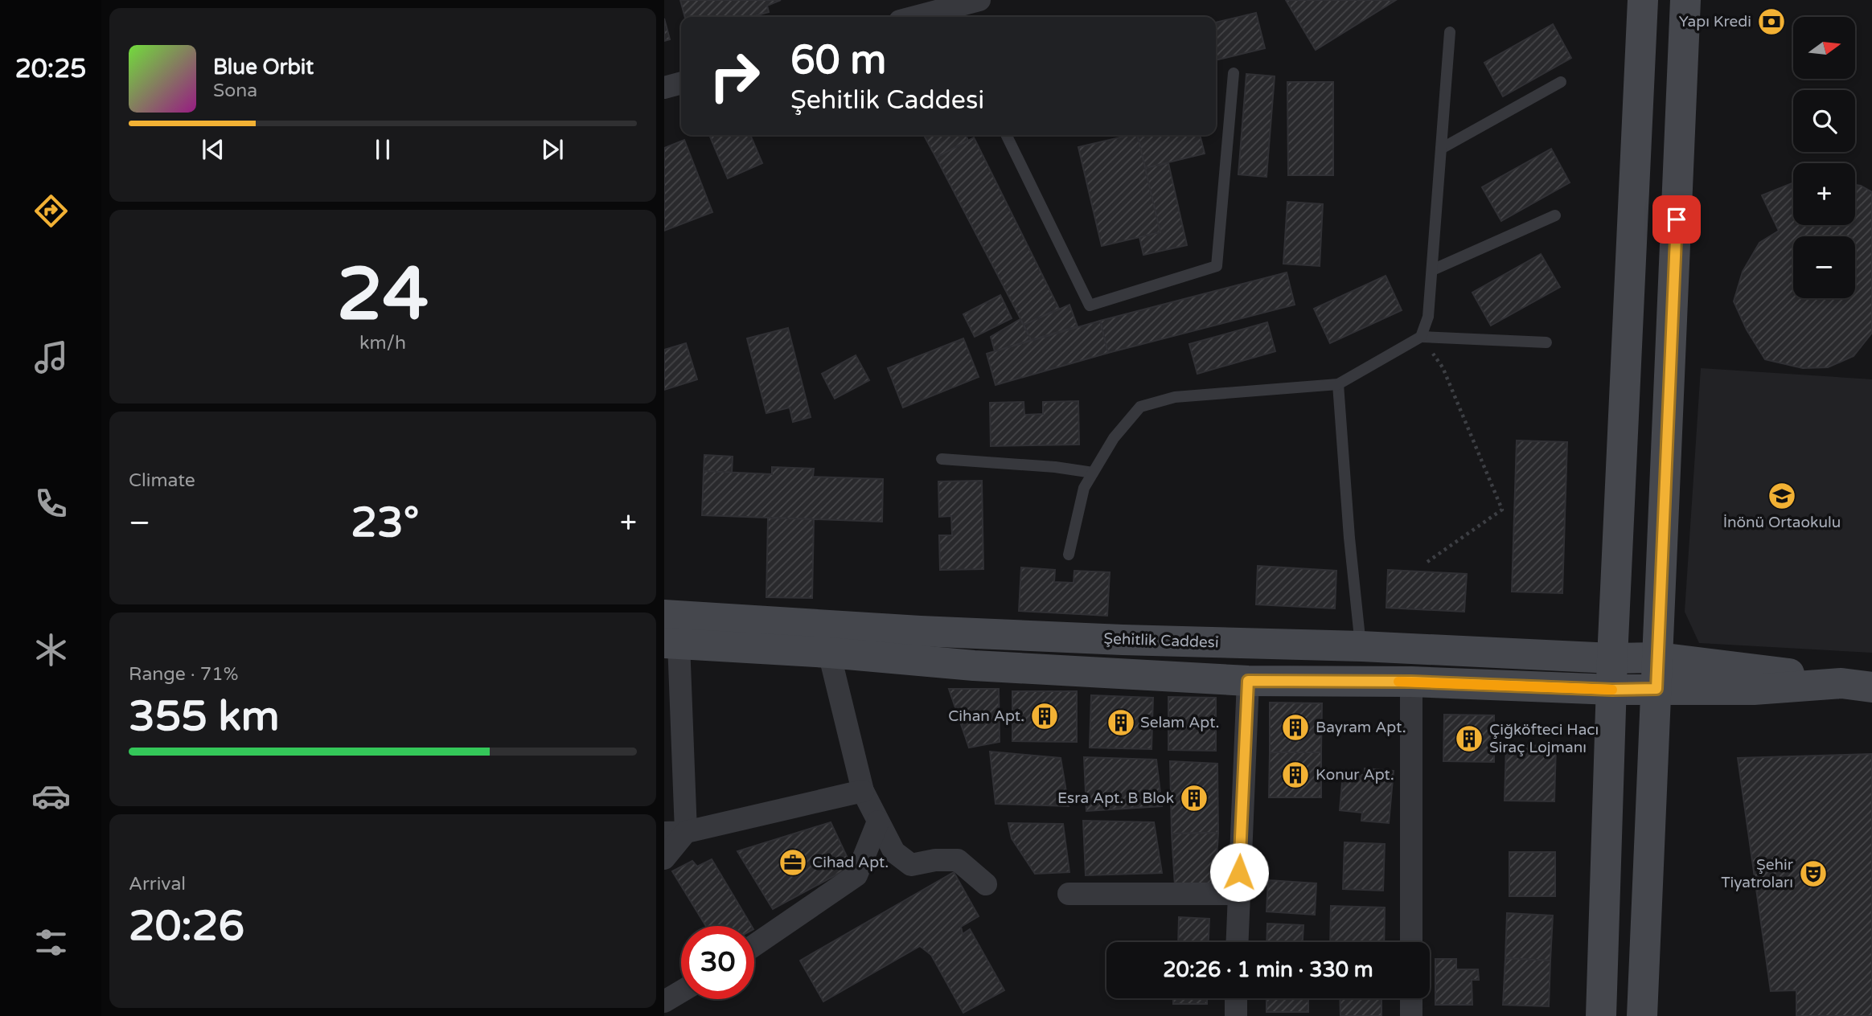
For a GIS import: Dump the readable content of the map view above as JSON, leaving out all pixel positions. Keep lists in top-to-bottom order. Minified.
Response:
{"streets":{"street":["Şehitlik Caddesi"]},"places":{"bank":["Yapı Kredi"],"school or university":["İnönü Ortaokulu"],"building":["Cihan Apt.","Selam Apt.","Bayram Apt.","Çiğköfteci Hacı Siraç Lojmanı","Konur Apt.","Esra Apt. B Blok"],"office":["Cihad Apt."],"theatre":["Şehir Tiyatroları"]},"north":"right","page":{"tabs":"20:25","map_buttons":["+","−"],"turn":["60 m","Şehitlik Caddesi"],"song":["Blue Orbit","Sona"],"tile":[["24","km/h"],"Climate",["Range · 71%","355 km"],["Arrival","20:26"]],"heat":["−","23°","+"],"limit":"30","trip":"20:26 · 1 min · 330 m"}}
